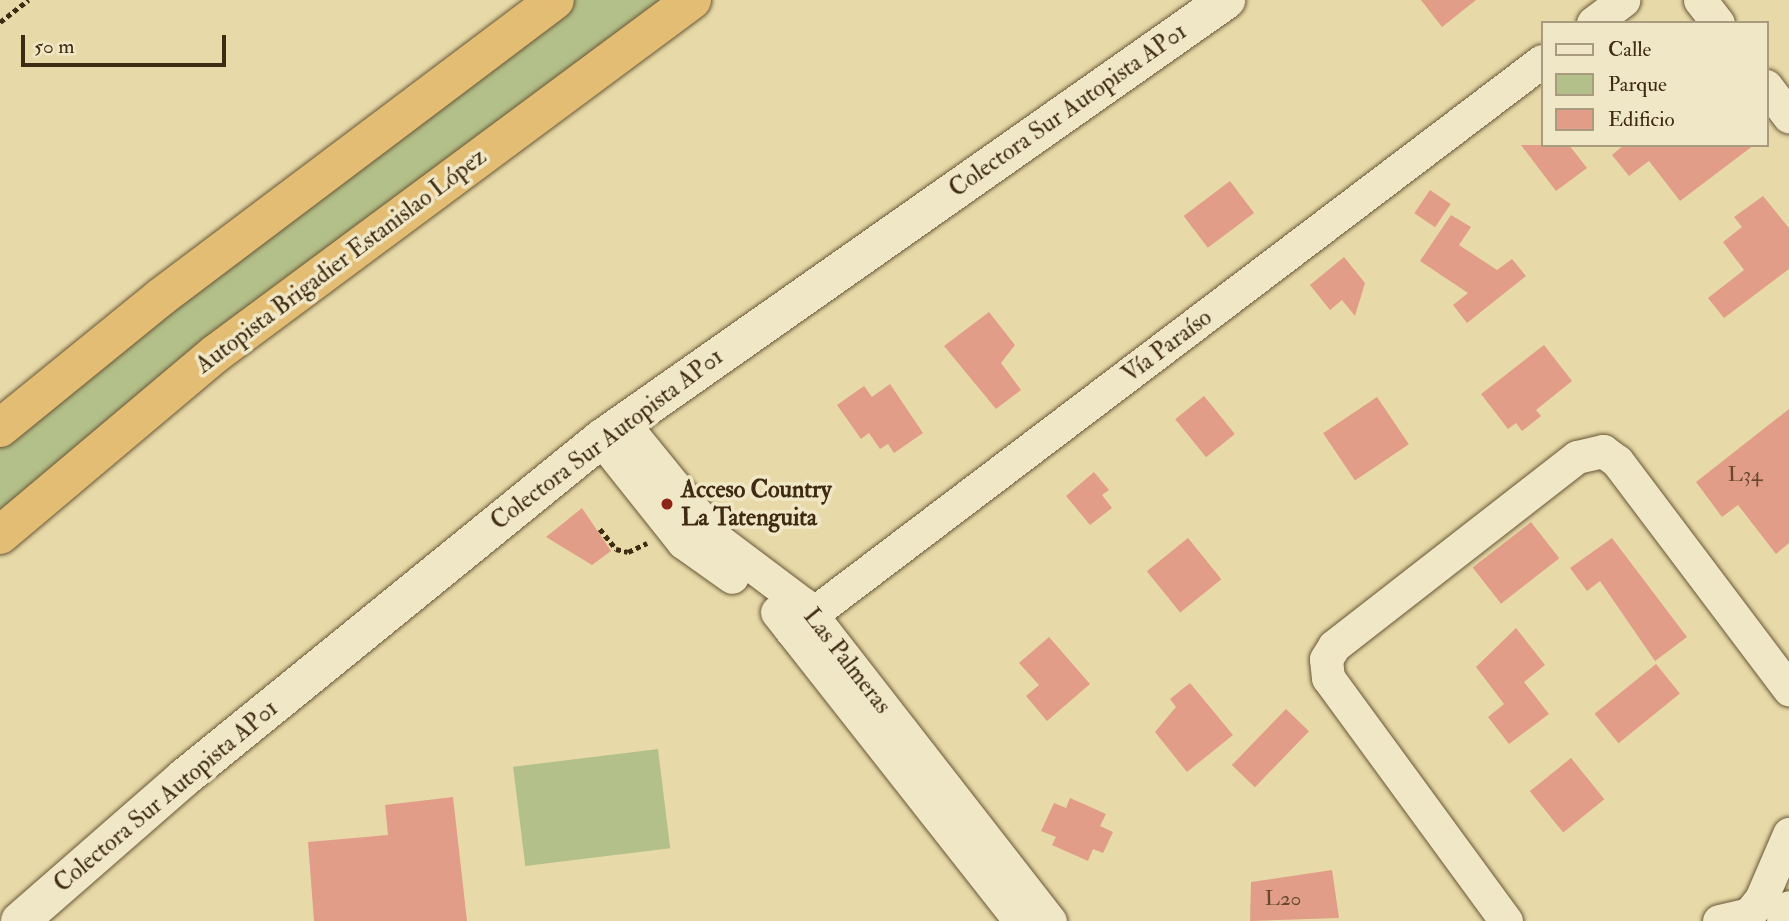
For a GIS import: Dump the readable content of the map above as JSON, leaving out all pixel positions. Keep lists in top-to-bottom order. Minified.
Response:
{"streets":{"highway":["Autopista Brigadier Estanislao López"],"main road":["Colectora Sur Autopista AP01"],"street":["Vía Paraíso","Las Palmeras"]},"crossings":[["Colectora Sur Autopista AP01","Las Palmeras"],["Vía Paraíso","Las Palmeras"]],"places":["Acceso Country La Tatenguita"],"house_numbers":["L34","L20"],"legend":["Calle","Parque","Edificio"],"scale_bar":"50 m"}
